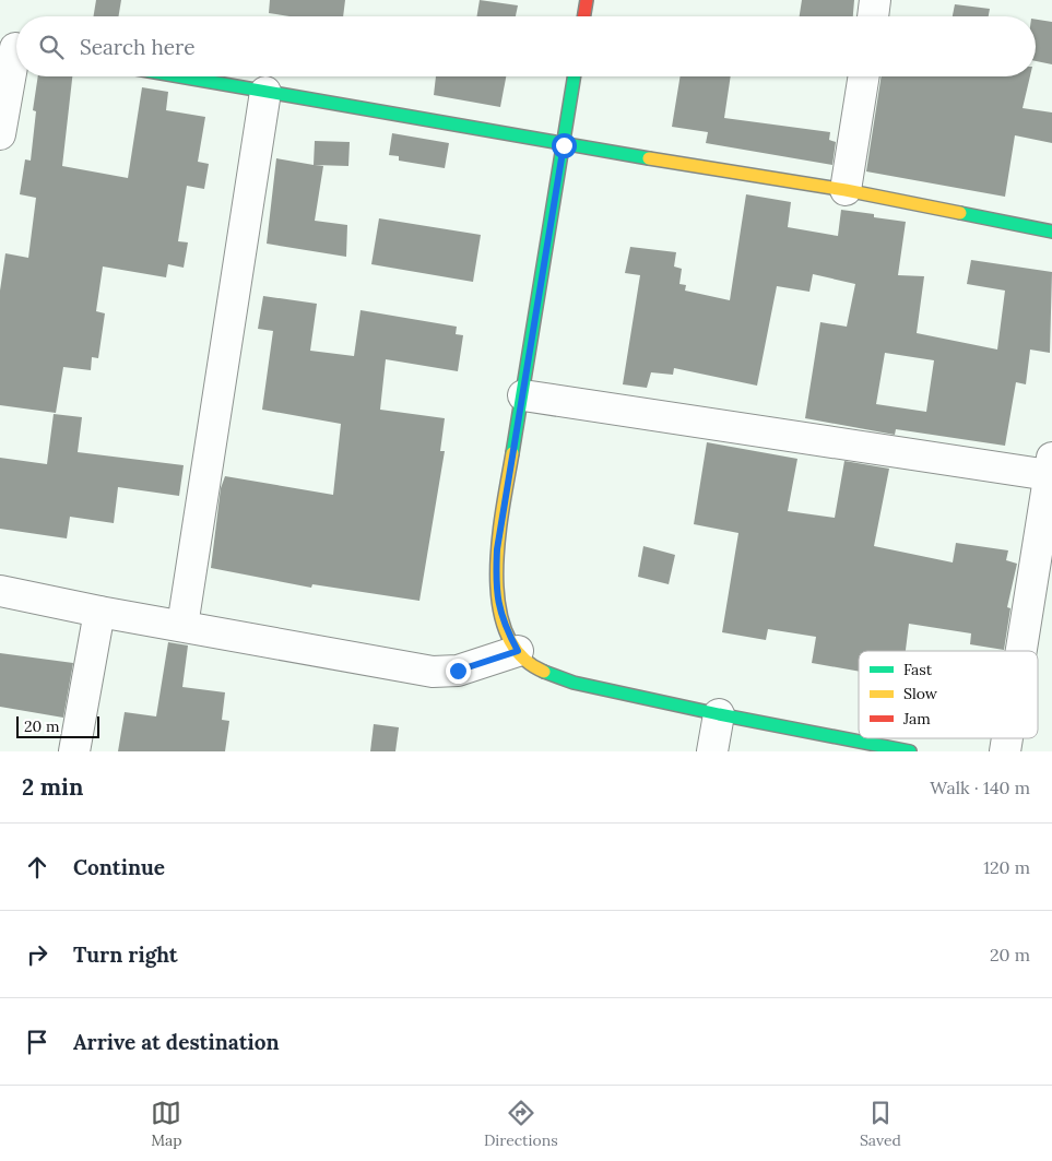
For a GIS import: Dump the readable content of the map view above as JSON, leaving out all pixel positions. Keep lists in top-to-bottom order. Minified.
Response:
{"legend":["Fast","Slow","Jam"],"scale_bar":"20 m","page":{"search":"Search here","scale":"20 m","heading":["2 min","Walk · 140 m"],"list":[["Continue","120 m"],["Turn right","20 m"],"Arrive at destination"],"nav":["Map","Directions","Saved"]}}
